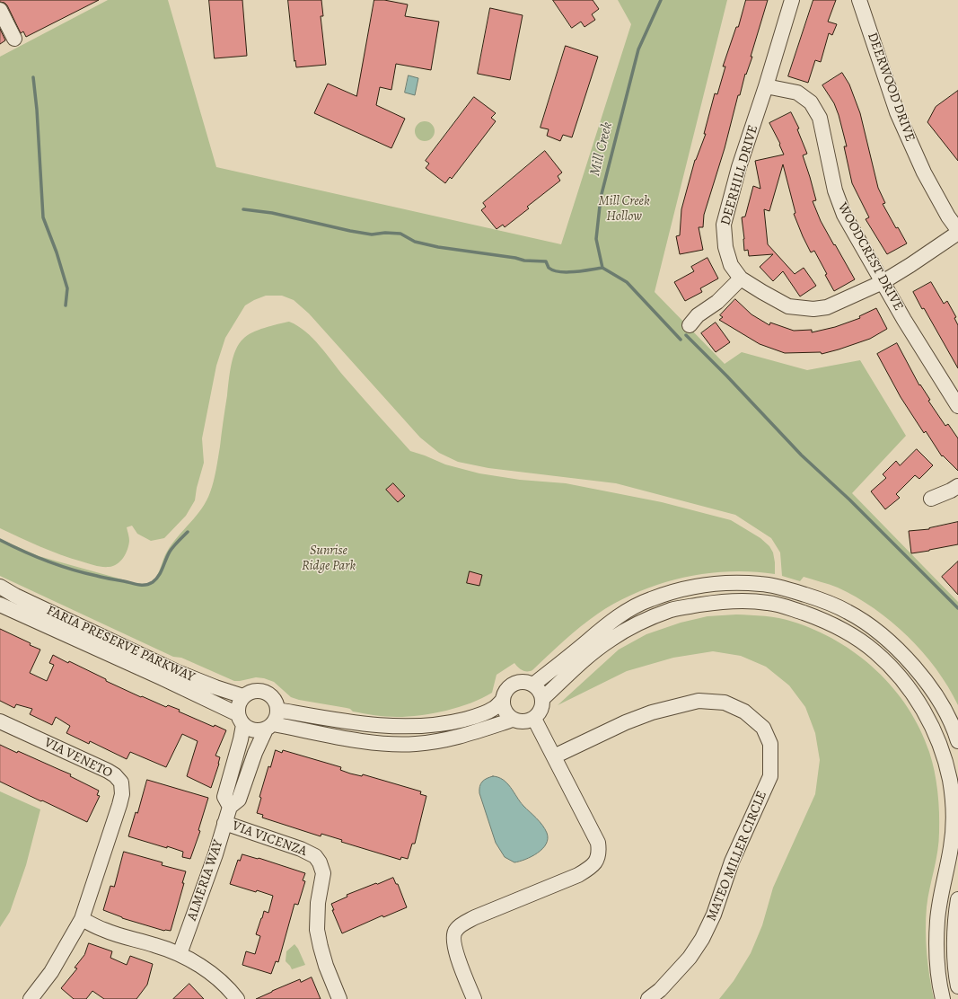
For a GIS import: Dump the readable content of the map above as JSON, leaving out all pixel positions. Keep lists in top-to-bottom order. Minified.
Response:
{"streets":{"street":["DEERWOOD DRIVE","DEERHILL DRIVE","WOODCREST DRIVE","FARIA PRESERVE PARKWAY","VIA VENETO","VIA VICENZA","MATEO MILLER CIRCLE","ALMERIA WAY"]},"crossings":[["DEERWOOD DRIVE","DEERHILL DRIVE"],["DEERHILL DRIVE","WOODCREST DRIVE"],["FARIA PRESERVE PARKWAY","ALMERIA WAY"],["VIA VICENZA","ALMERIA WAY"]],"water":["Mill Creek"],"parks":["Mill Creek Hollow","Sunrise Ridge Park"]}
